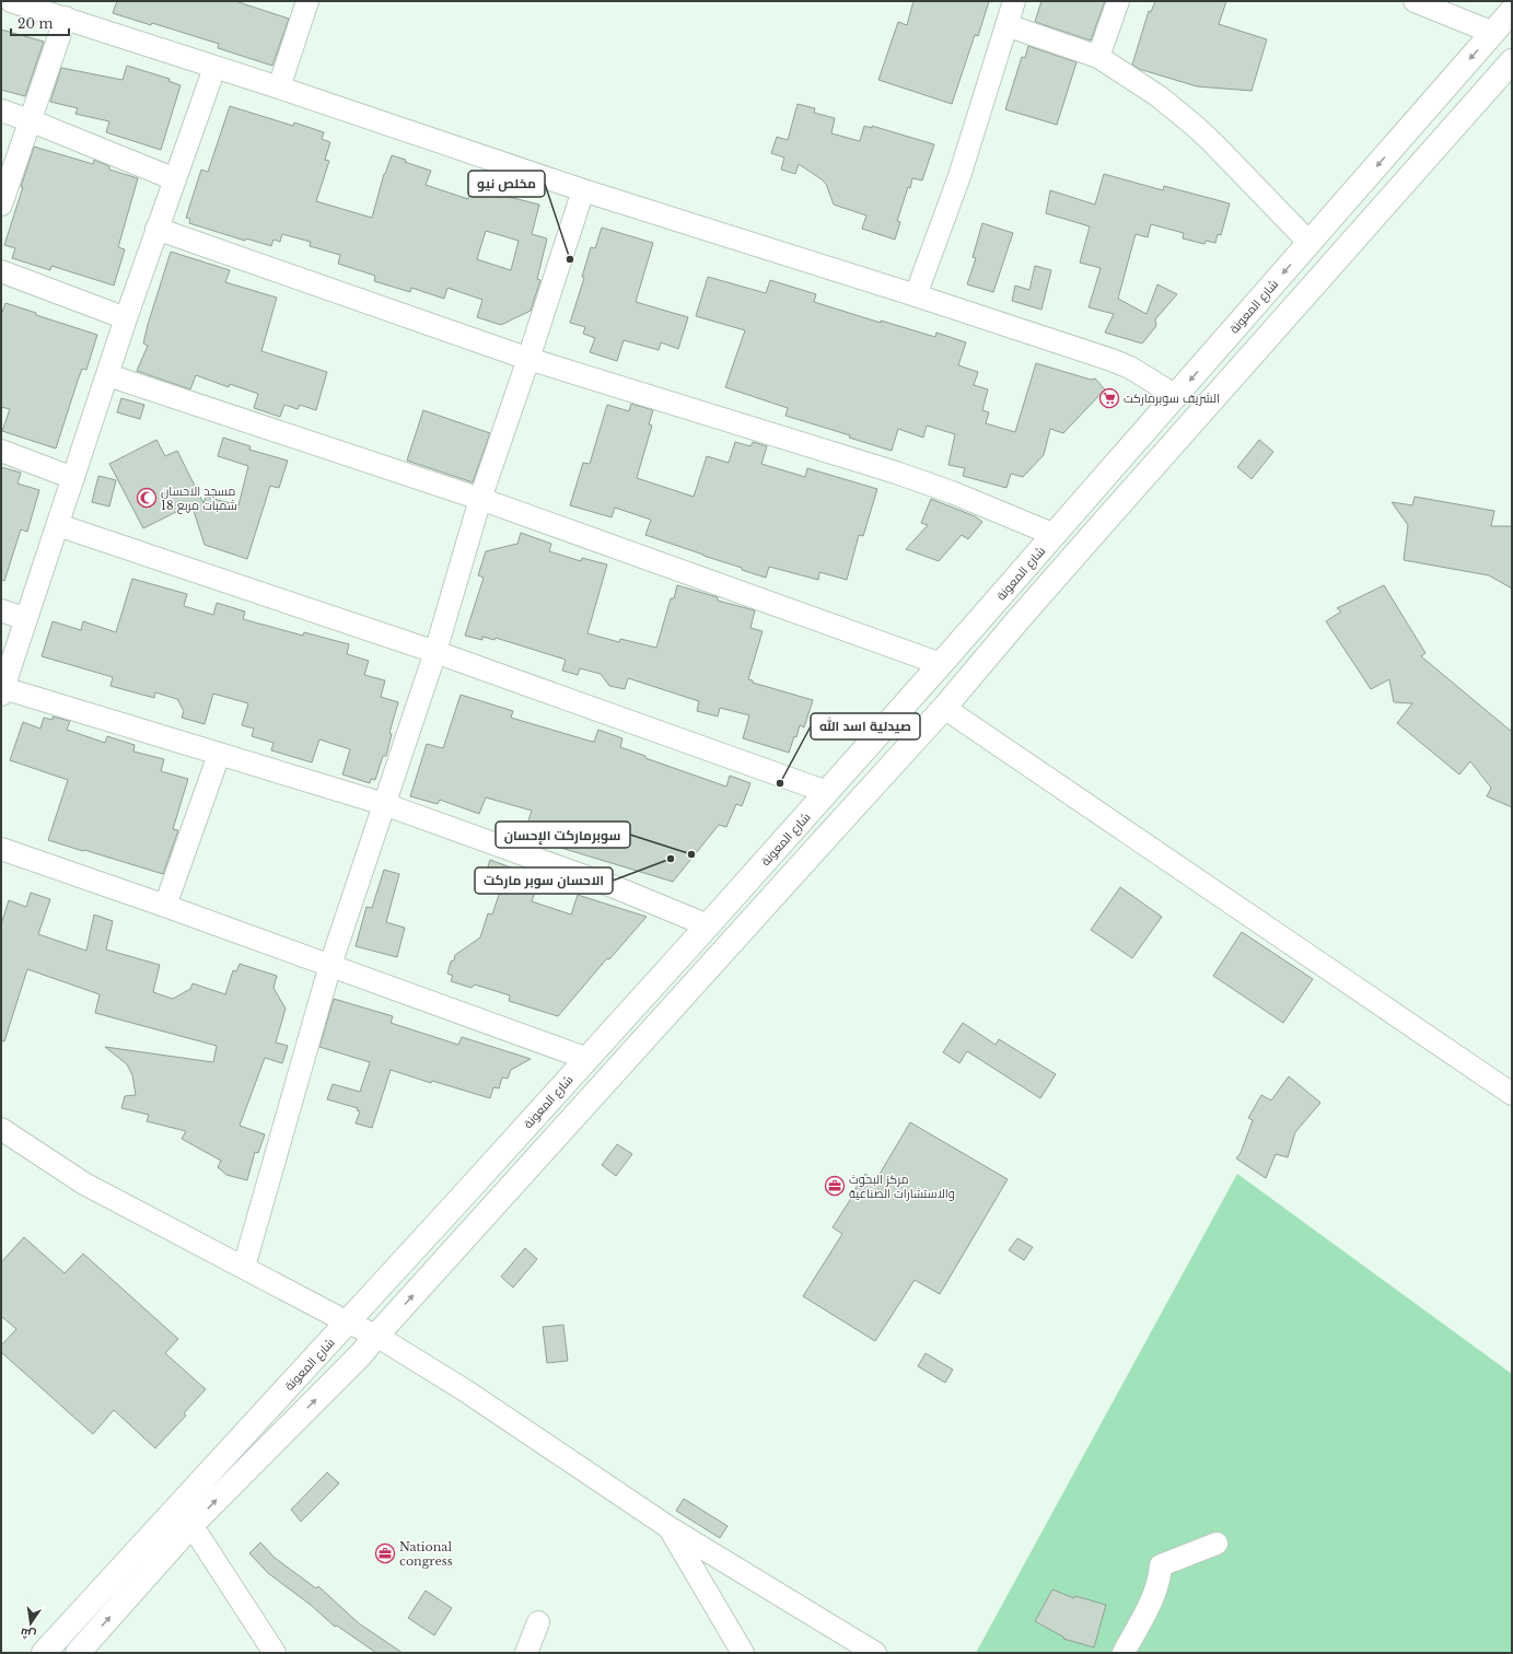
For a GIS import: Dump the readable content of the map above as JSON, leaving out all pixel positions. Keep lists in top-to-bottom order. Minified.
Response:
{"streets":{"highway":["شارع المعونة"]},"places":{"other":["مخلص نيو","صيدلية اسد الله","سوبرماركت الإحسان","الاحسان سوبر ماركت"],"supermarket":["الشريف سوبرماركت"],"mosque":["مسجد الاحسان شمبات مربع 18"],"office":["مركز البحوث والاستشارات الصناعية","National congress"]},"scale_bar":"20 m","north":"bottom"}
